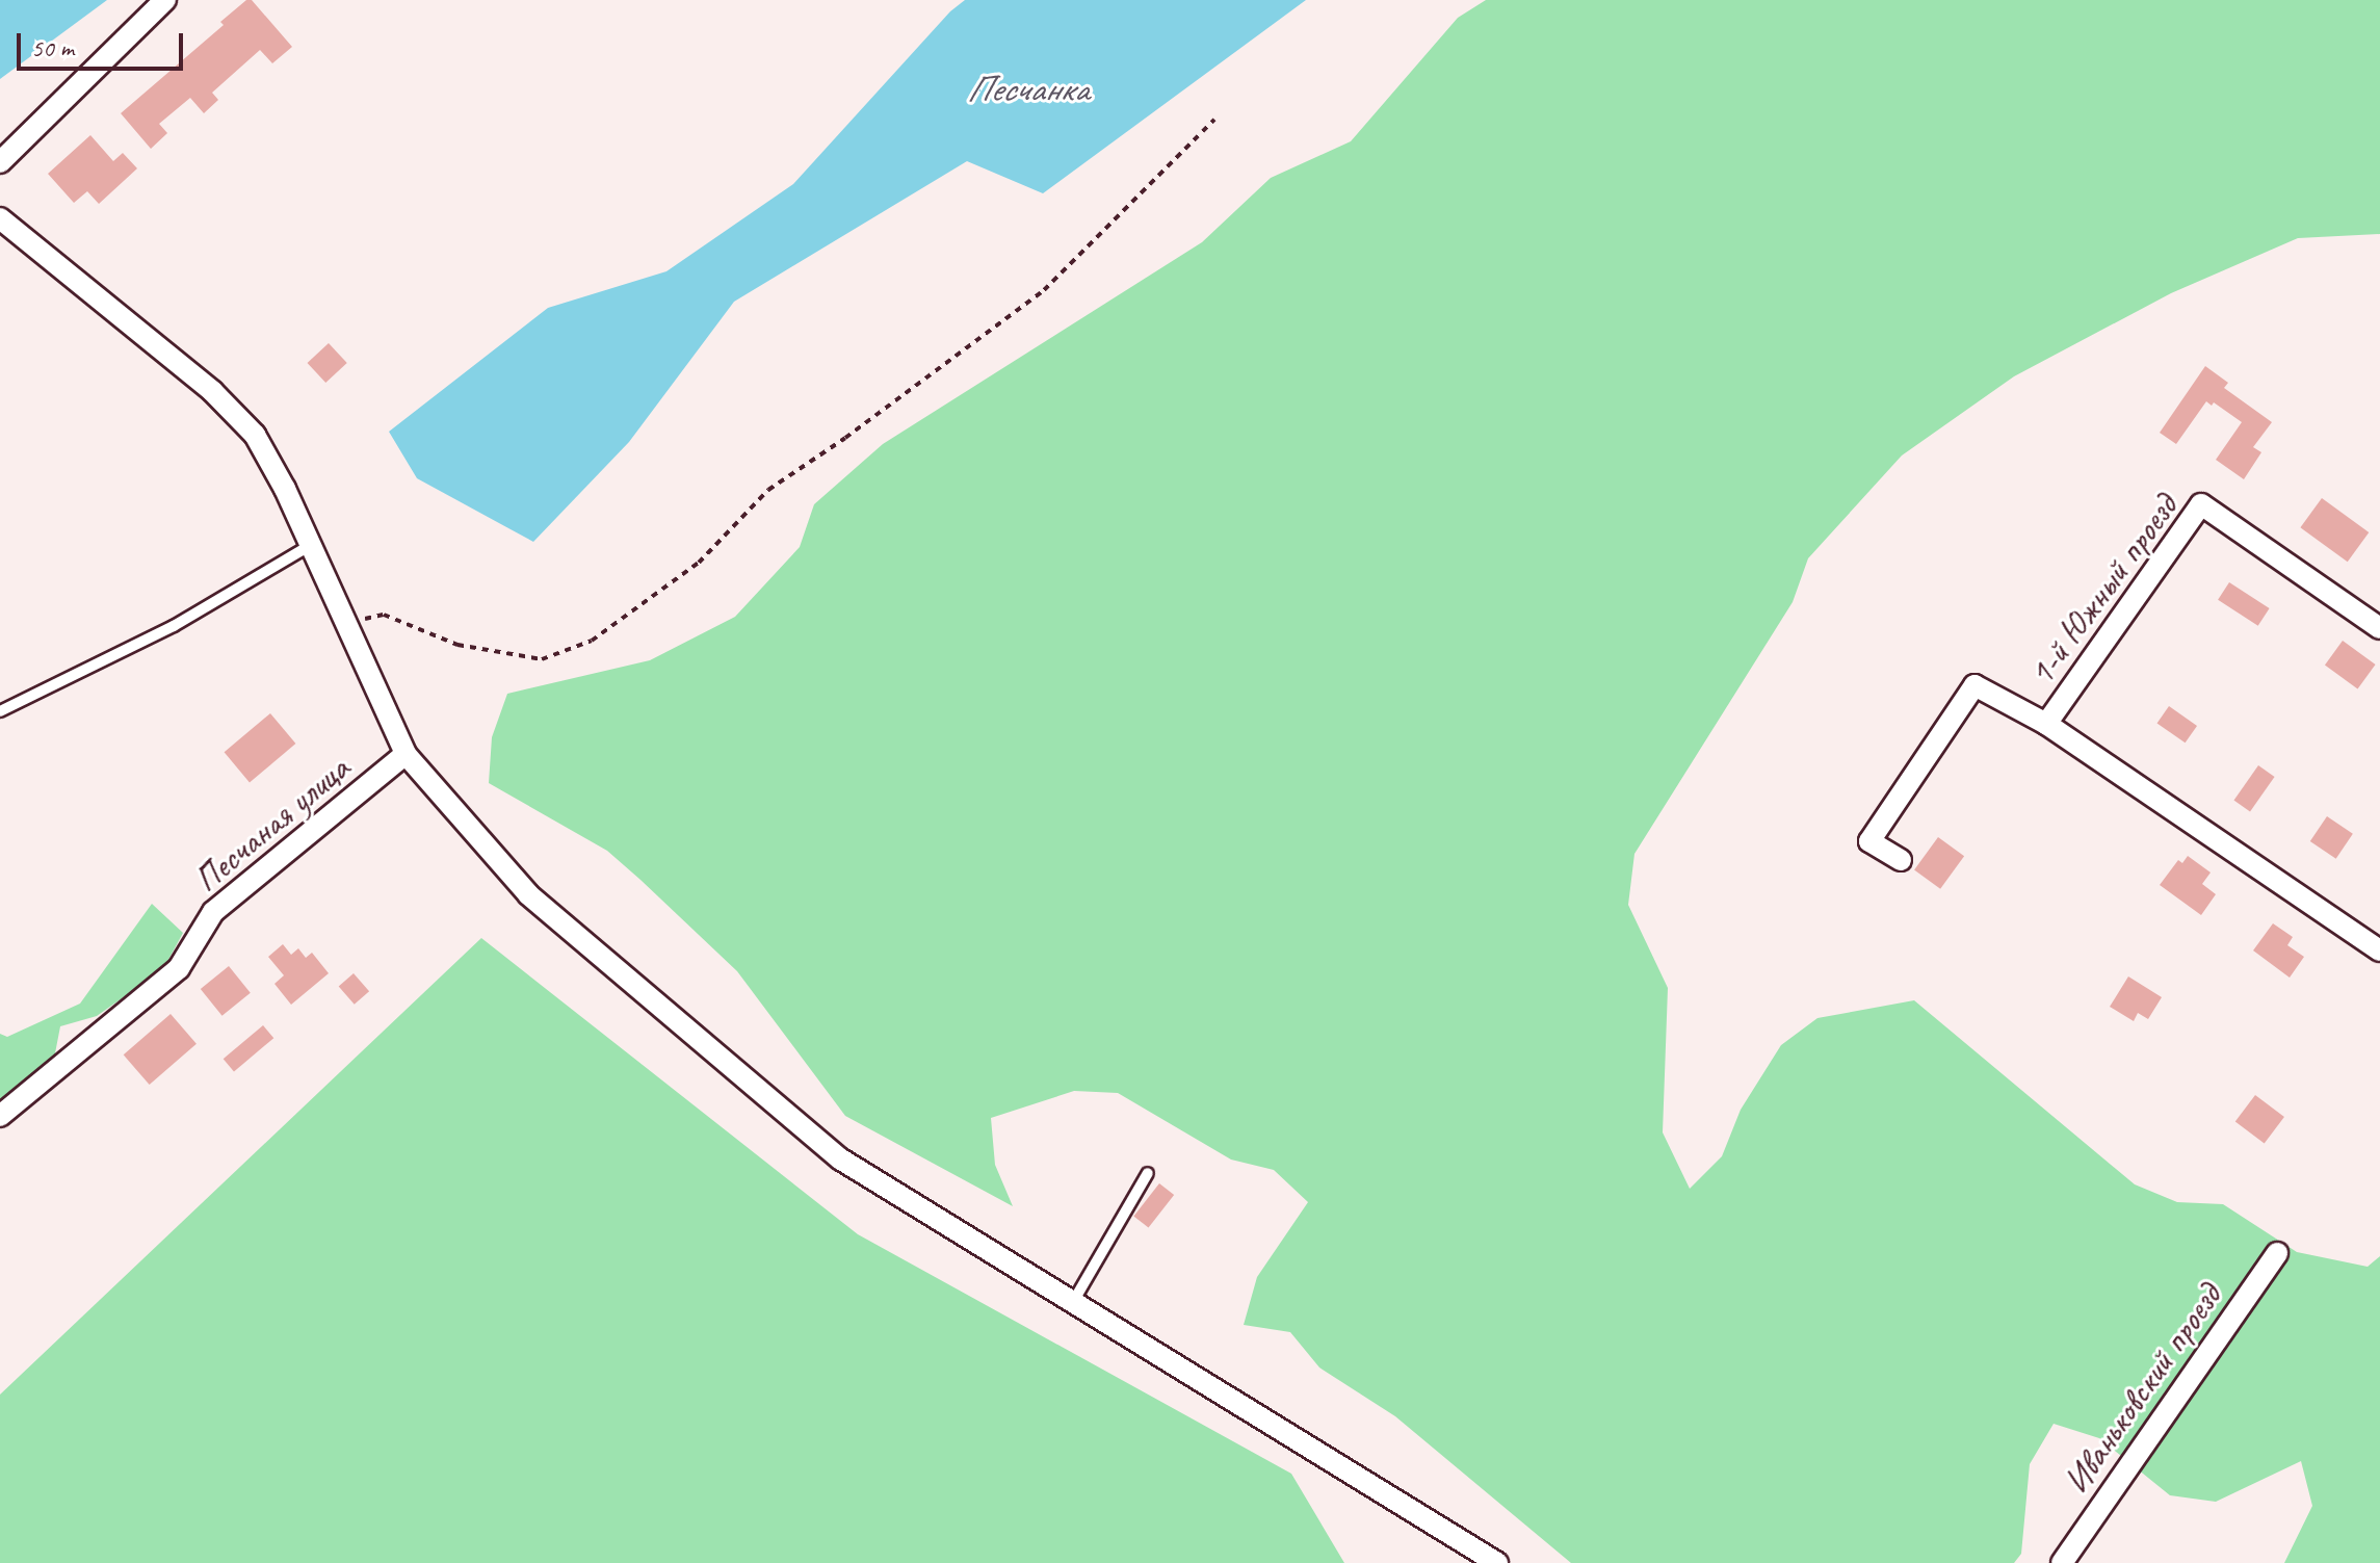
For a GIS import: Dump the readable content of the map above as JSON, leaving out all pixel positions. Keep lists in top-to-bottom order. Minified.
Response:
{"streets":{"street":["1-й Южный проезд","Песчаная улица","Иваньковский проезд"]},"water":["Песчанка"],"scale_bar":"50 m"}
